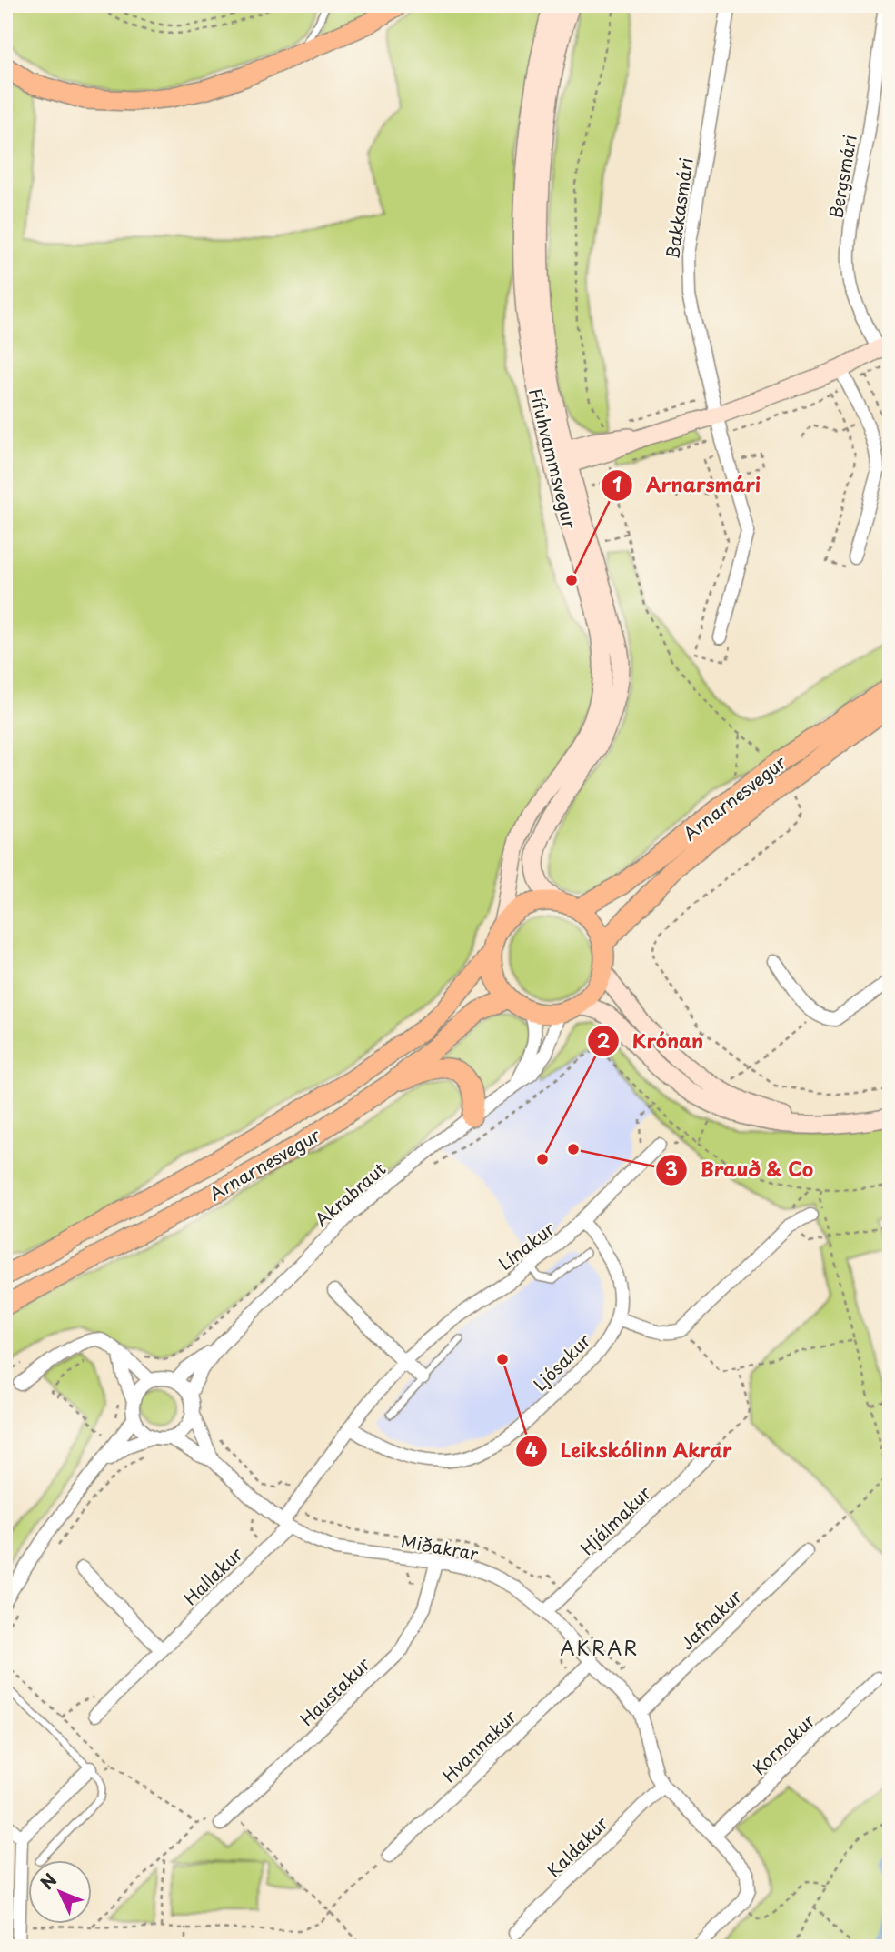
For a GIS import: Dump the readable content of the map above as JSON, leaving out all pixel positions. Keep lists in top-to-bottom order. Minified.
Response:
{"streets":{"main road":["Fífuhvammsvegur","Arnarnesvegur"],"street":["Bergsmári","Bakkasmári","Akrabraut","Línakur","Ljósakur","Hjálmakur","Miðakrar","Hallakur","Jafnakur","Haustakur","Kornakur","Hvannakur","Kaldakur"]},"crossings":[["Fífuhvammsvegur","Arnarnesvegur"],["Fífuhvammsvegur","Akrabraut"],["Arnarnesvegur","Akrabraut"],["Akrabraut","Miðakrar"],["Línakur","Ljósakur"],["Línakur","Miðakrar"],["Línakur","Hallakur"],["Hjálmakur","Miðakrar"],["Miðakrar","Hallakur"],["Miðakrar","Jafnakur"],["Miðakrar","Haustakur"],["Miðakrar","Kornakur"],["Miðakrar","Hvannakur"],["Miðakrar","Kaldakur"]],"districts":["AKRAR"],"places":["Arnarsmári","Brauð & Co","Krónan","Leikskólinn Akrar"],"north":"top left"}
